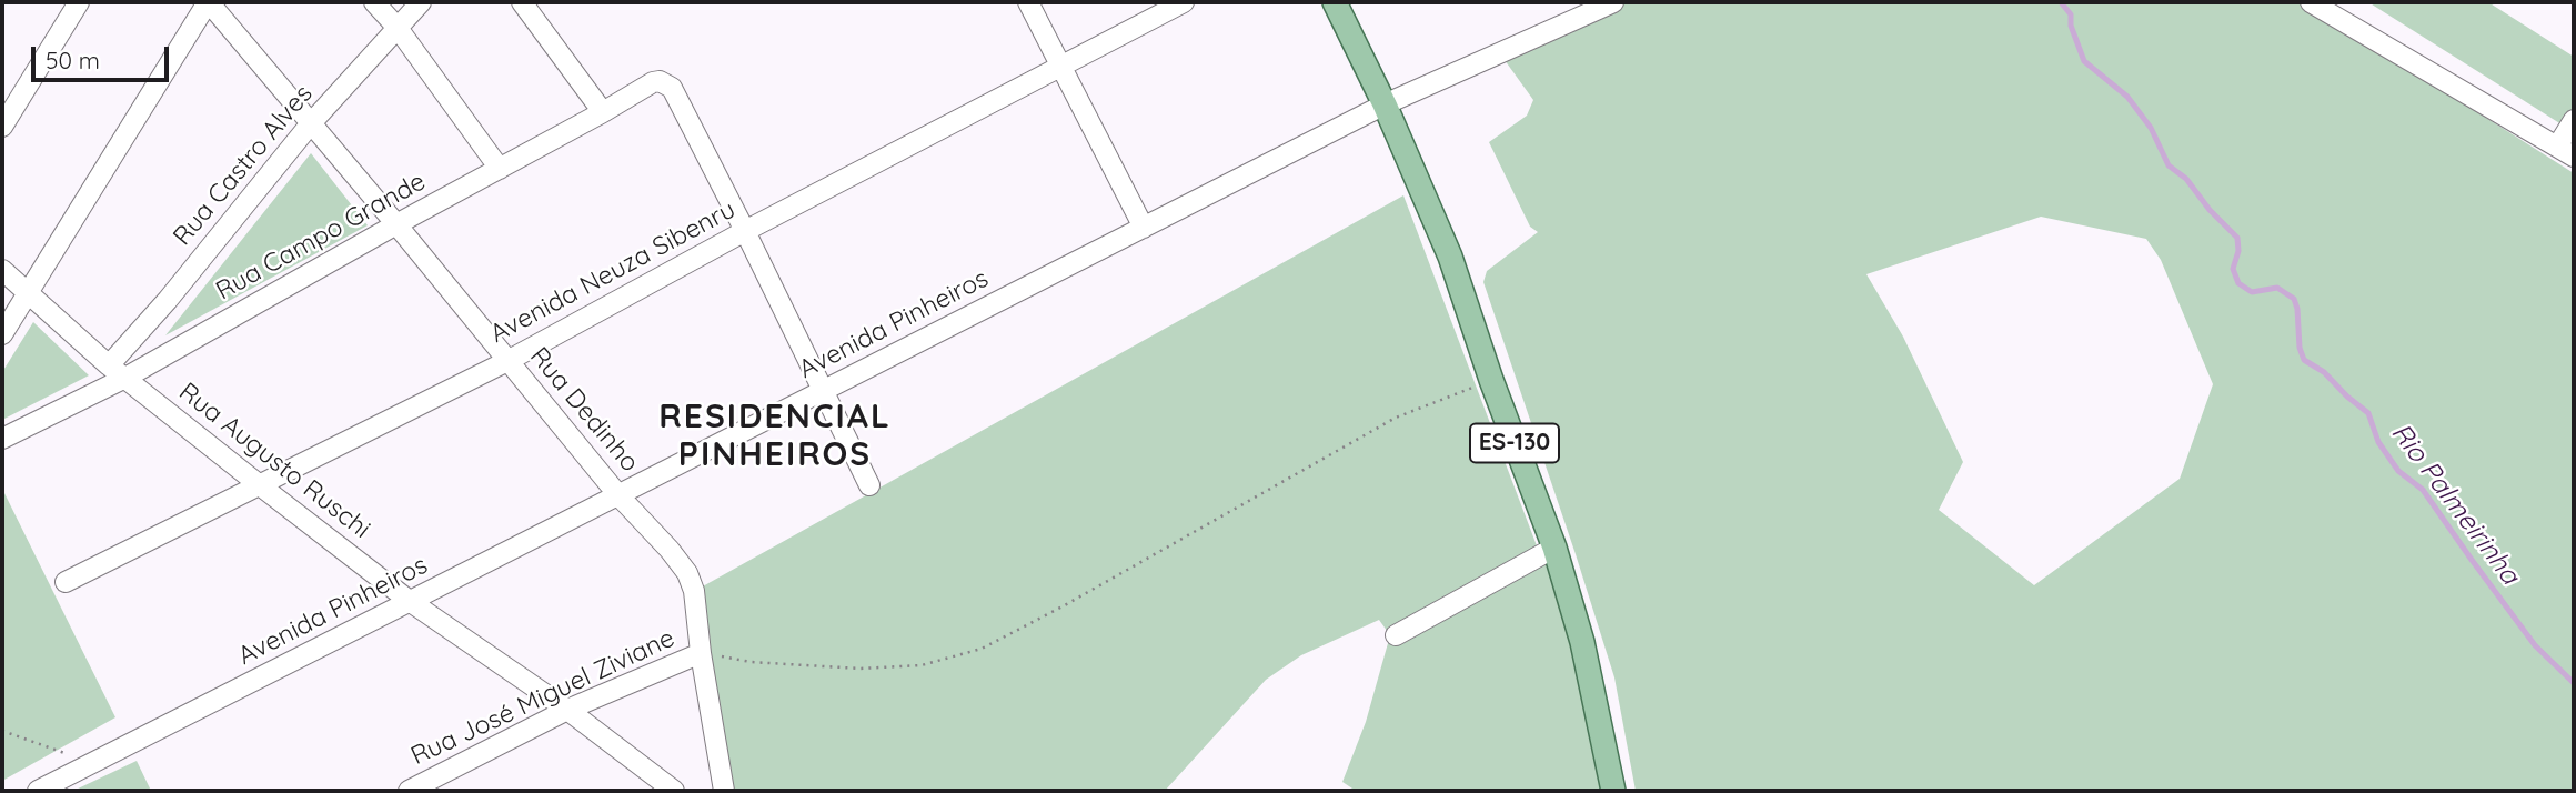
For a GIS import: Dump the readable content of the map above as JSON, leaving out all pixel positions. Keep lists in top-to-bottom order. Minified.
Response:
{"streets":{"main road":["ES-130"],"street":["Rua Castro Alves","Rua Campo Grande","Avenida Neuza Sibenru","Avenida Pinheiros","Rua Dedinho","Rua Augusto Ruschi","Rua José Miguel Ziviane"]},"crossings":[["Rua Castro Alves","Rua Campo Grande"],["Rua Castro Alves","Rua Dedinho"],["Rua Castro Alves","Rua Augusto Ruschi"],["Rua Campo Grande","Avenida Neuza Sibenru"],["Rua Campo Grande","Rua Dedinho"],["Rua Campo Grande","Rua Augusto Ruschi"],["Avenida Neuza Sibenru","Rua Dedinho"],["Avenida Neuza Sibenru","Rua Augusto Ruschi"],["Avenida Pinheiros","Rua Dedinho"],["Avenida Pinheiros","ES-130"],["Avenida Pinheiros","Rua Augusto Ruschi"],["Rua Dedinho","Rua José Miguel Ziviane"],["Rua Augusto Ruschi","Rua José Miguel Ziviane"]],"districts":["RESIDENCIAL PINHEIROS"],"water":["Rio Palmeirinha"],"scale_bar":"50 m"}
